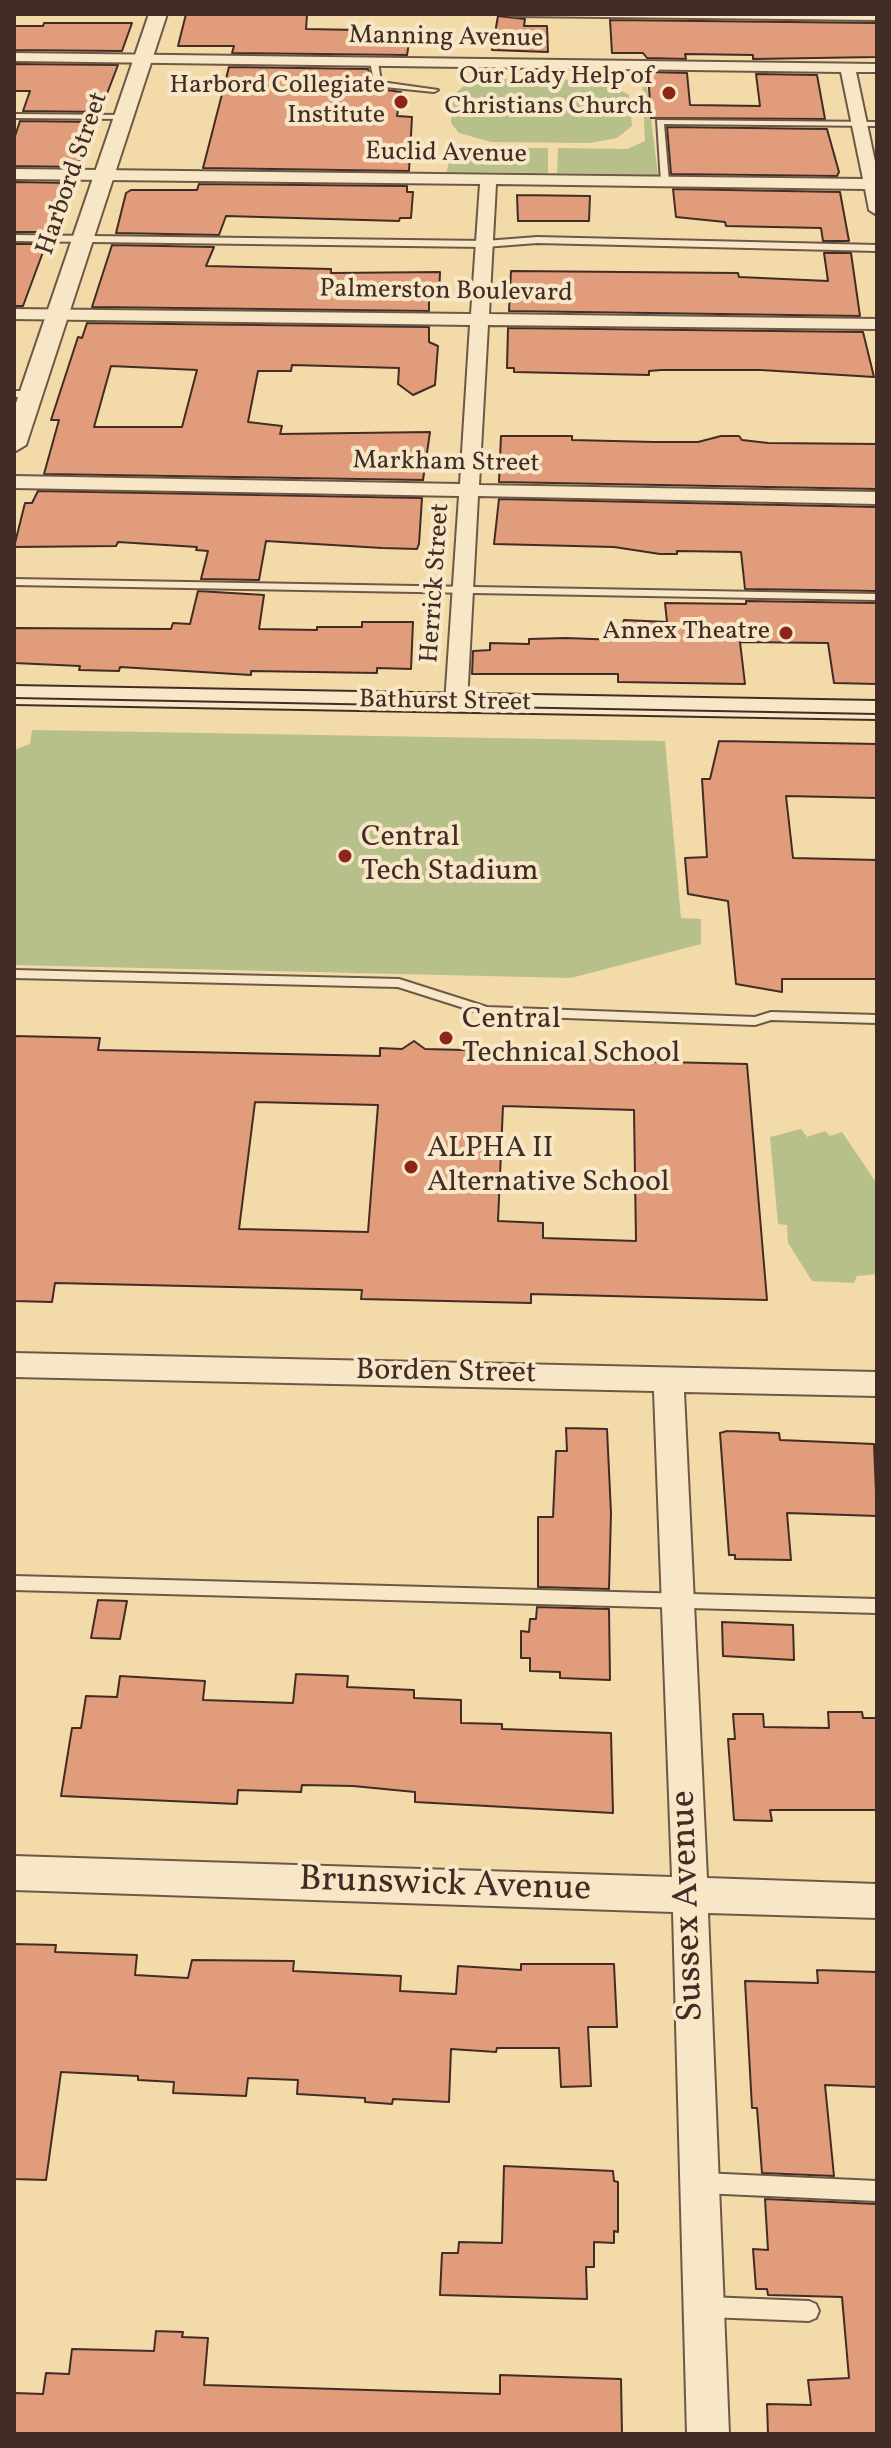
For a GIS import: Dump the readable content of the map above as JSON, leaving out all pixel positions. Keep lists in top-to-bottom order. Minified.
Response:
{"streets":{"main road":["Bathurst Street"],"street":["Manning Avenue","Euclid Avenue","Harbord Street","Palmerston Boulevard","Markham Street","Herrick Street","Borden Street","Brunswick Avenue","Sussex Avenue"]},"crossings":[["Manning Avenue","Harbord Street"],["Euclid Avenue","Harbord Street"],["Euclid Avenue","Herrick Street"],["Harbord Street","Palmerston Boulevard"],["Palmerston Boulevard","Herrick Street"],["Markham Street","Herrick Street"],["Herrick Street","Bathurst Street"],["Borden Street","Sussex Avenue"],["Brunswick Avenue","Sussex Avenue"]],"places":["Our Lady Help of Christians Church","Harbord Collegiate Institute","Annex Theatre","Central Tech Stadium","Central Technical School","ALPHA II Alternative School"]}
